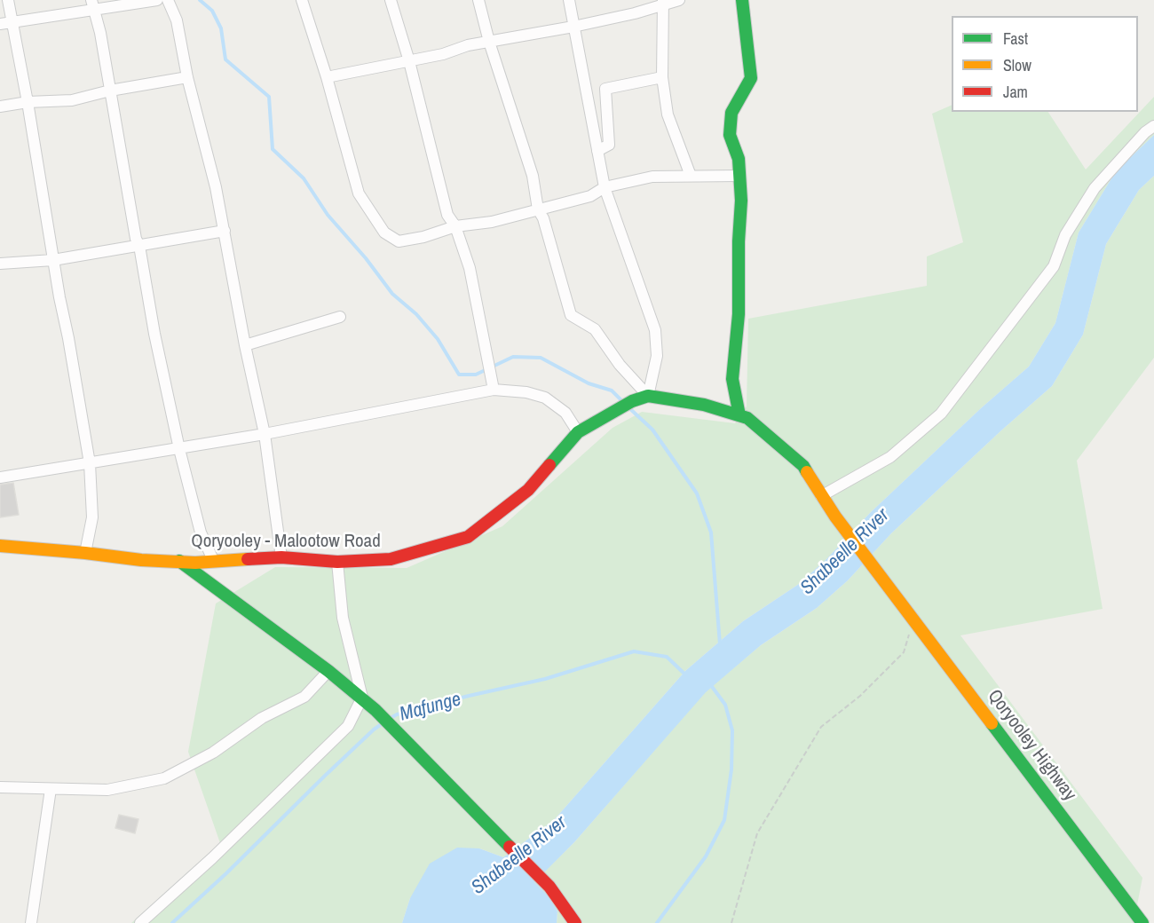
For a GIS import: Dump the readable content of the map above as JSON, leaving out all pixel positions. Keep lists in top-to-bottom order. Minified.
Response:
{"streets":{"street":["Qoryooley - Malootow Road","Qoryooley Highway"]},"water":["Shabeelle River","Mafunge"],"legend":["Fast","Slow","Jam"]}
